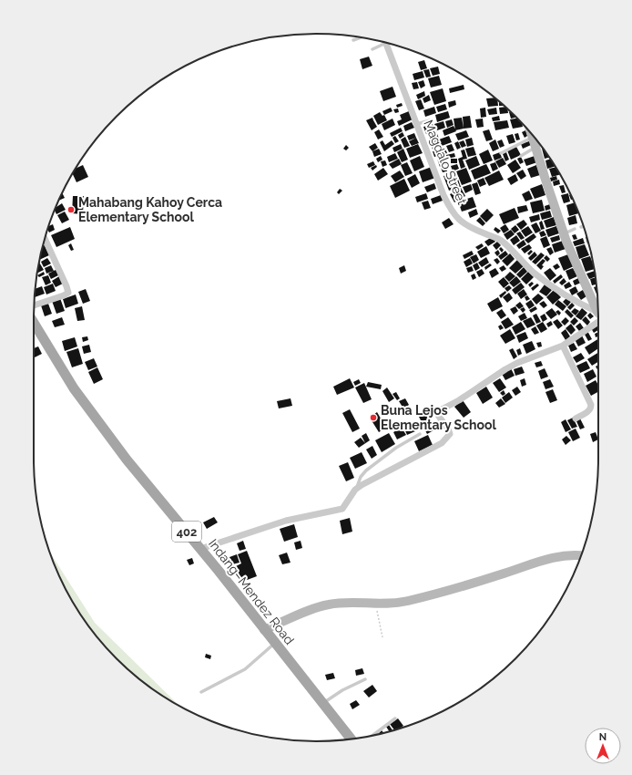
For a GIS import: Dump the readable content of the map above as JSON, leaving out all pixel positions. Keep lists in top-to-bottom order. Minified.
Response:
{"streets":{"main road":["402","Indang–Mendez Road"],"street":["Magdalo Street"]},"places":["Mahabang Kahoy Cerca Elementary School","Buna Lejos Elementary School"],"north":"top"}
